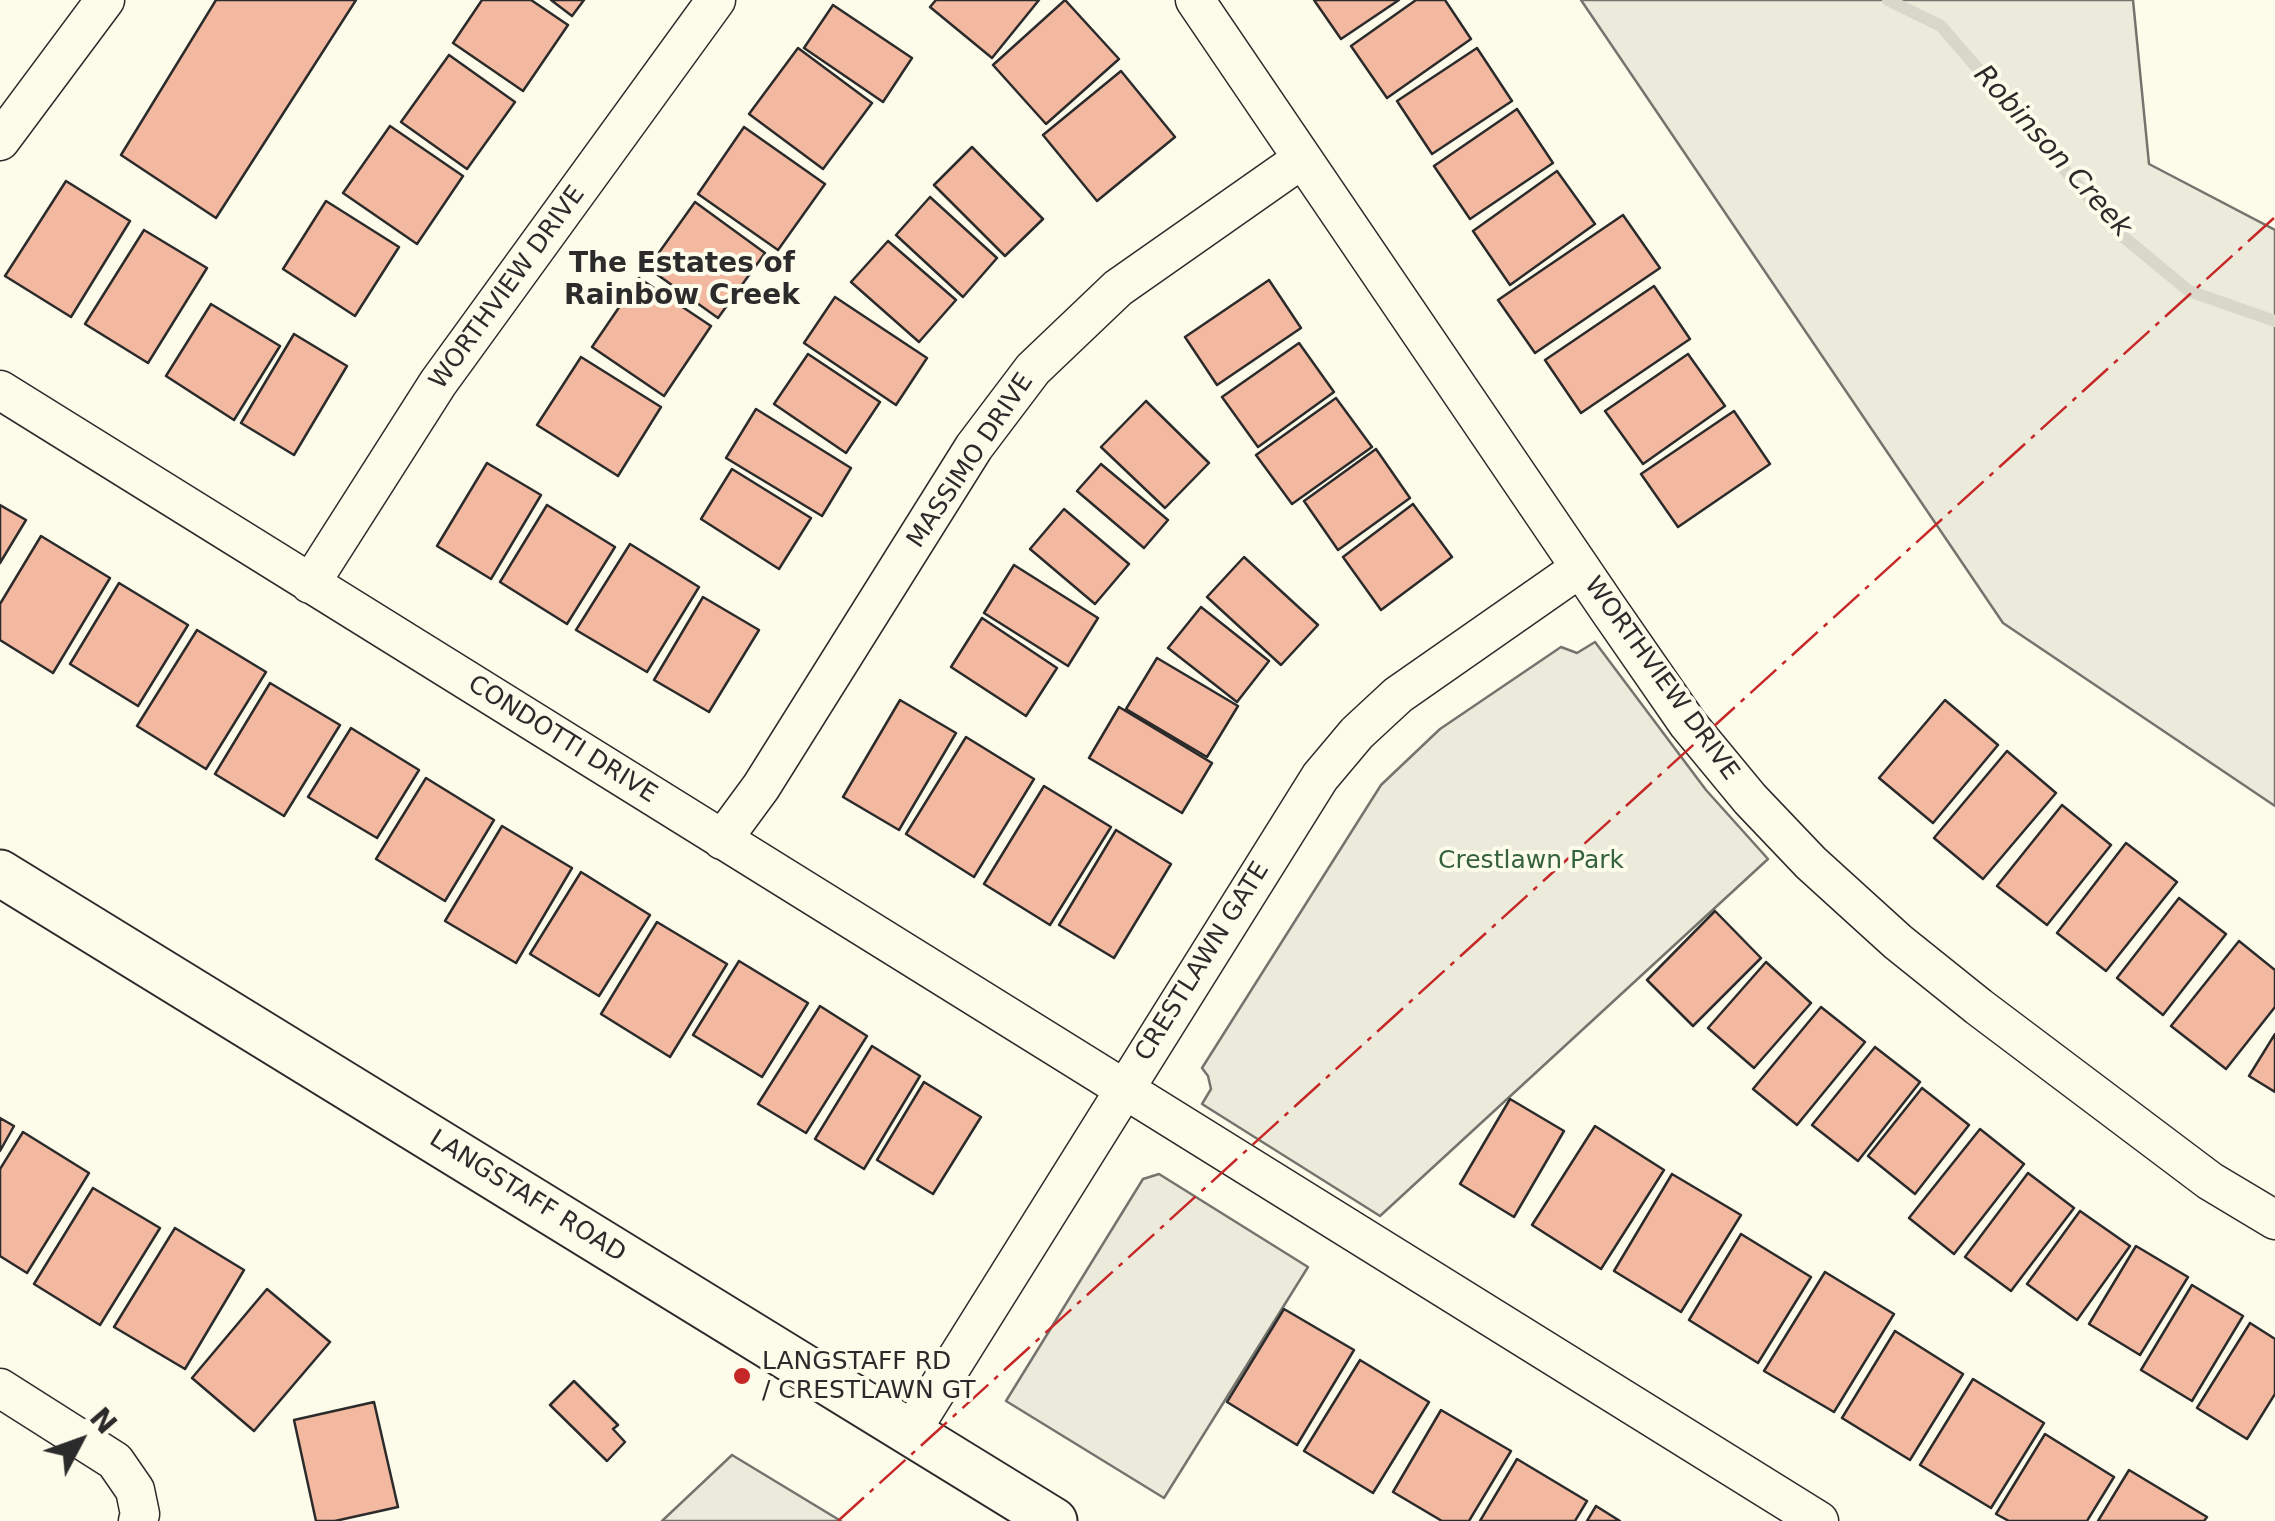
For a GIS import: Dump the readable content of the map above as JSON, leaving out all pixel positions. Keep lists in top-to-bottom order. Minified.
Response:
{"streets":{"street":["WORTHVIEW DRIVE","MASSIMO DRIVE","CONDOTTI DRIVE","CRESTLAWN GATE","LANGSTAFF ROAD"]},"crossings":[["WORTHVIEW DRIVE","MASSIMO DRIVE"],["WORTHVIEW DRIVE","CONDOTTI DRIVE"],["WORTHVIEW DRIVE","CRESTLAWN GATE"],["MASSIMO DRIVE","CONDOTTI DRIVE"],["CONDOTTI DRIVE","CRESTLAWN GATE"],["CRESTLAWN GATE","LANGSTAFF ROAD"]],"districts":["The Estates of Rainbow Creek"],"water":["Robinson Creek"],"parks":["Crestlawn Park"],"places":["LANGSTAFF RD / CRESTLAWN GT"],"north":"top right"}
